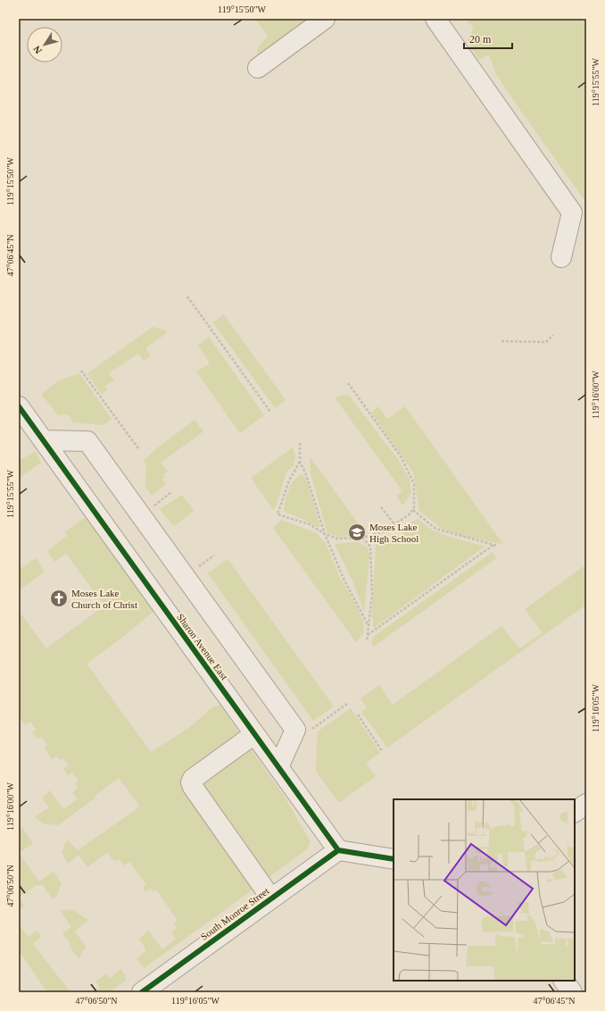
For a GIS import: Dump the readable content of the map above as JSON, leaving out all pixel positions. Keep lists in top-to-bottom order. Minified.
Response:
{"streets":{"street":["Sharon Avenue East","South Monroe Street"]},"crossings":[["Sharon Avenue East","South Monroe Street"]],"places":{"school or university":["Moses Lake High School"],"church":["Moses Lake Church of Christ"]},"scale_bar":"20 m","north":"bottom left","coordinates":["119°15'50\"W","119°15'55\"W","47°06'45\"N","119°16'00\"W","119°16'05\"W","47°06'50\"N"]}
